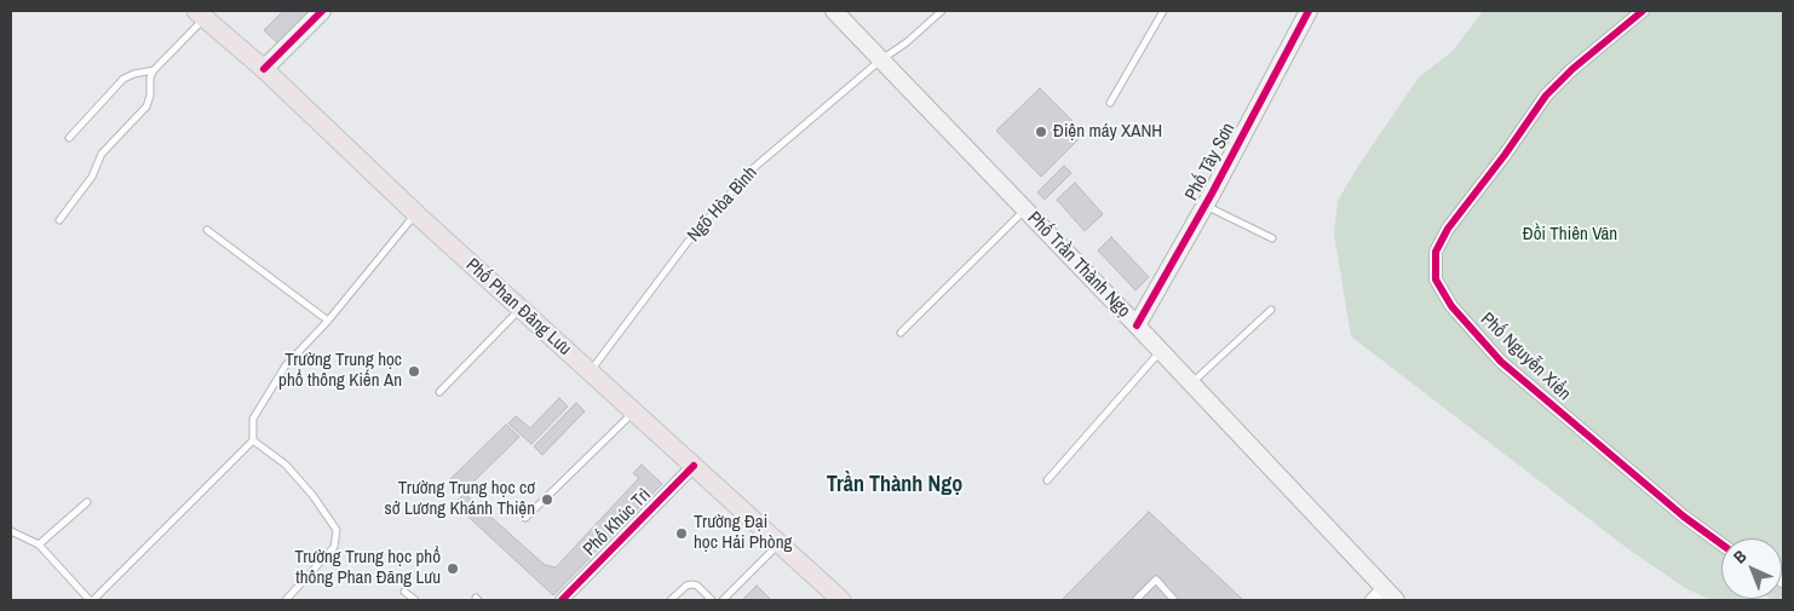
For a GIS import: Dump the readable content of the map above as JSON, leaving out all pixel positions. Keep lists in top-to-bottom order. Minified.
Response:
{"streets":{"main road":["Phố Tây Sơn","Phố Trần Thành Ngọ","Phố Phan Đăng Lưu"],"street":["Phố Nguyễn Xiển","Phố Khúc Trì"],"lane":["Ngõ Hòa Bình"]},"crossings":[["Phố Tây Sơn","Phố Trần Thành Ngọ"],["Ngõ Hòa Bình","Phố Trần Thành Ngọ"],["Ngõ Hòa Bình","Phố Phan Đăng Lưu"],["Phố Phan Đăng Lưu","Phố Khúc Trì"]],"districts":["Trần Thành Ngọ"],"parks":["Đồi Thiên Văn"],"places":["Điện máy XANH","Trường Trung học phổ thông Kiến An","Trường Trung học cơ sở Lương Khánh Thiện","Trường Đại học Hải Phòng","Trường Trung học phổ thông Phan Đăng Lưu"],"north":"top left"}
